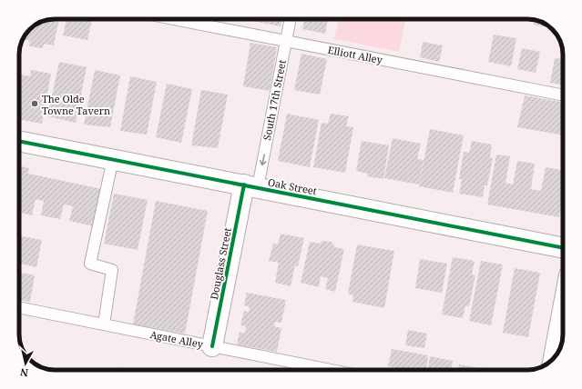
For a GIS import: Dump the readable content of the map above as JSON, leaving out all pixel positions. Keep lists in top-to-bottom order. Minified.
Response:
{"streets":{"street":["Oak Street","Douglass Street"],"lane":["Elliott Alley","South 17th Street","Agate Alley"]},"crossings":[["Elliott Alley","South 17th Street"],["South 17th Street","Oak Street"],["South 17th Street","Douglass Street"],["Oak Street","Douglass Street"],["Douglass Street","Agate Alley"]],"one_way":["South 17th Street"],"places":["The Olde Towne Tavern"],"north":"bottom"}
